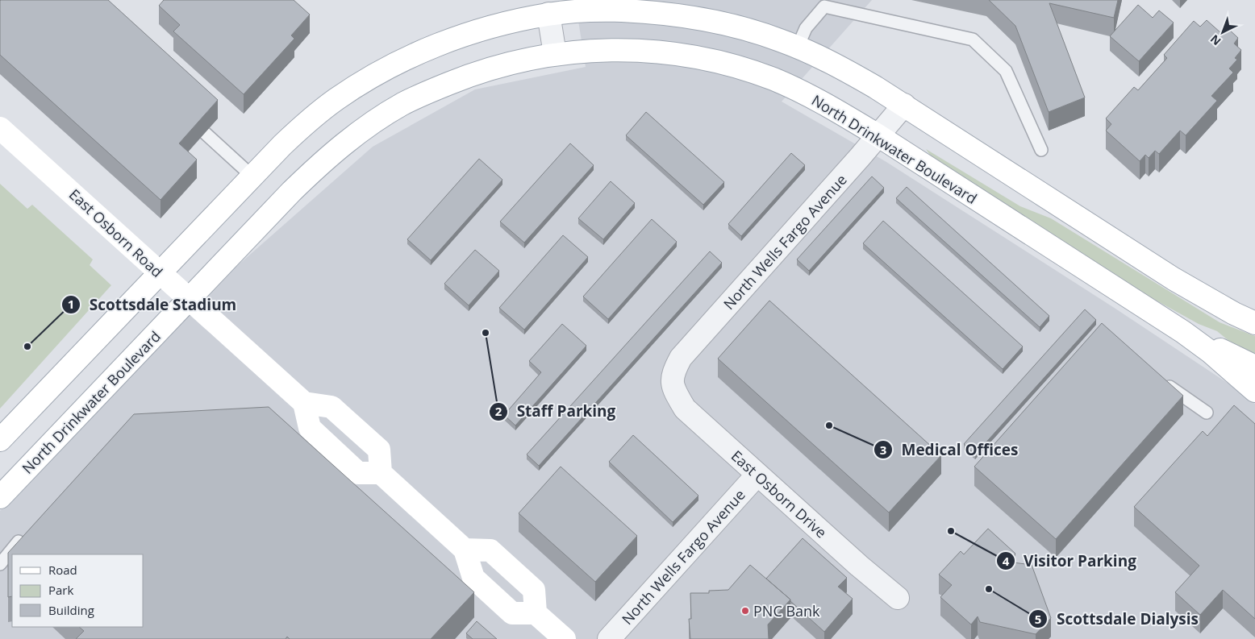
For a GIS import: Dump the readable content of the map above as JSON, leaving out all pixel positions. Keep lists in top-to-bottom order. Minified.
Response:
{"streets":{"main road":["North Drinkwater Boulevard","East Osborn Road"],"street":["North Wells Fargo Avenue","East Osborn Drive"]},"crossings":[["North Drinkwater Boulevard","East Osborn Road"],["North Drinkwater Boulevard","North Wells Fargo Avenue"],["North Wells Fargo Avenue","East Osborn Drive"]],"places":["Staff Parking","Scottsdale Stadium","Medical Offices","Visitor Parking","Scottsdale Dialysis","PNC Bank"],"legend":["Road","Park","Building"],"north":"bottom left"}
